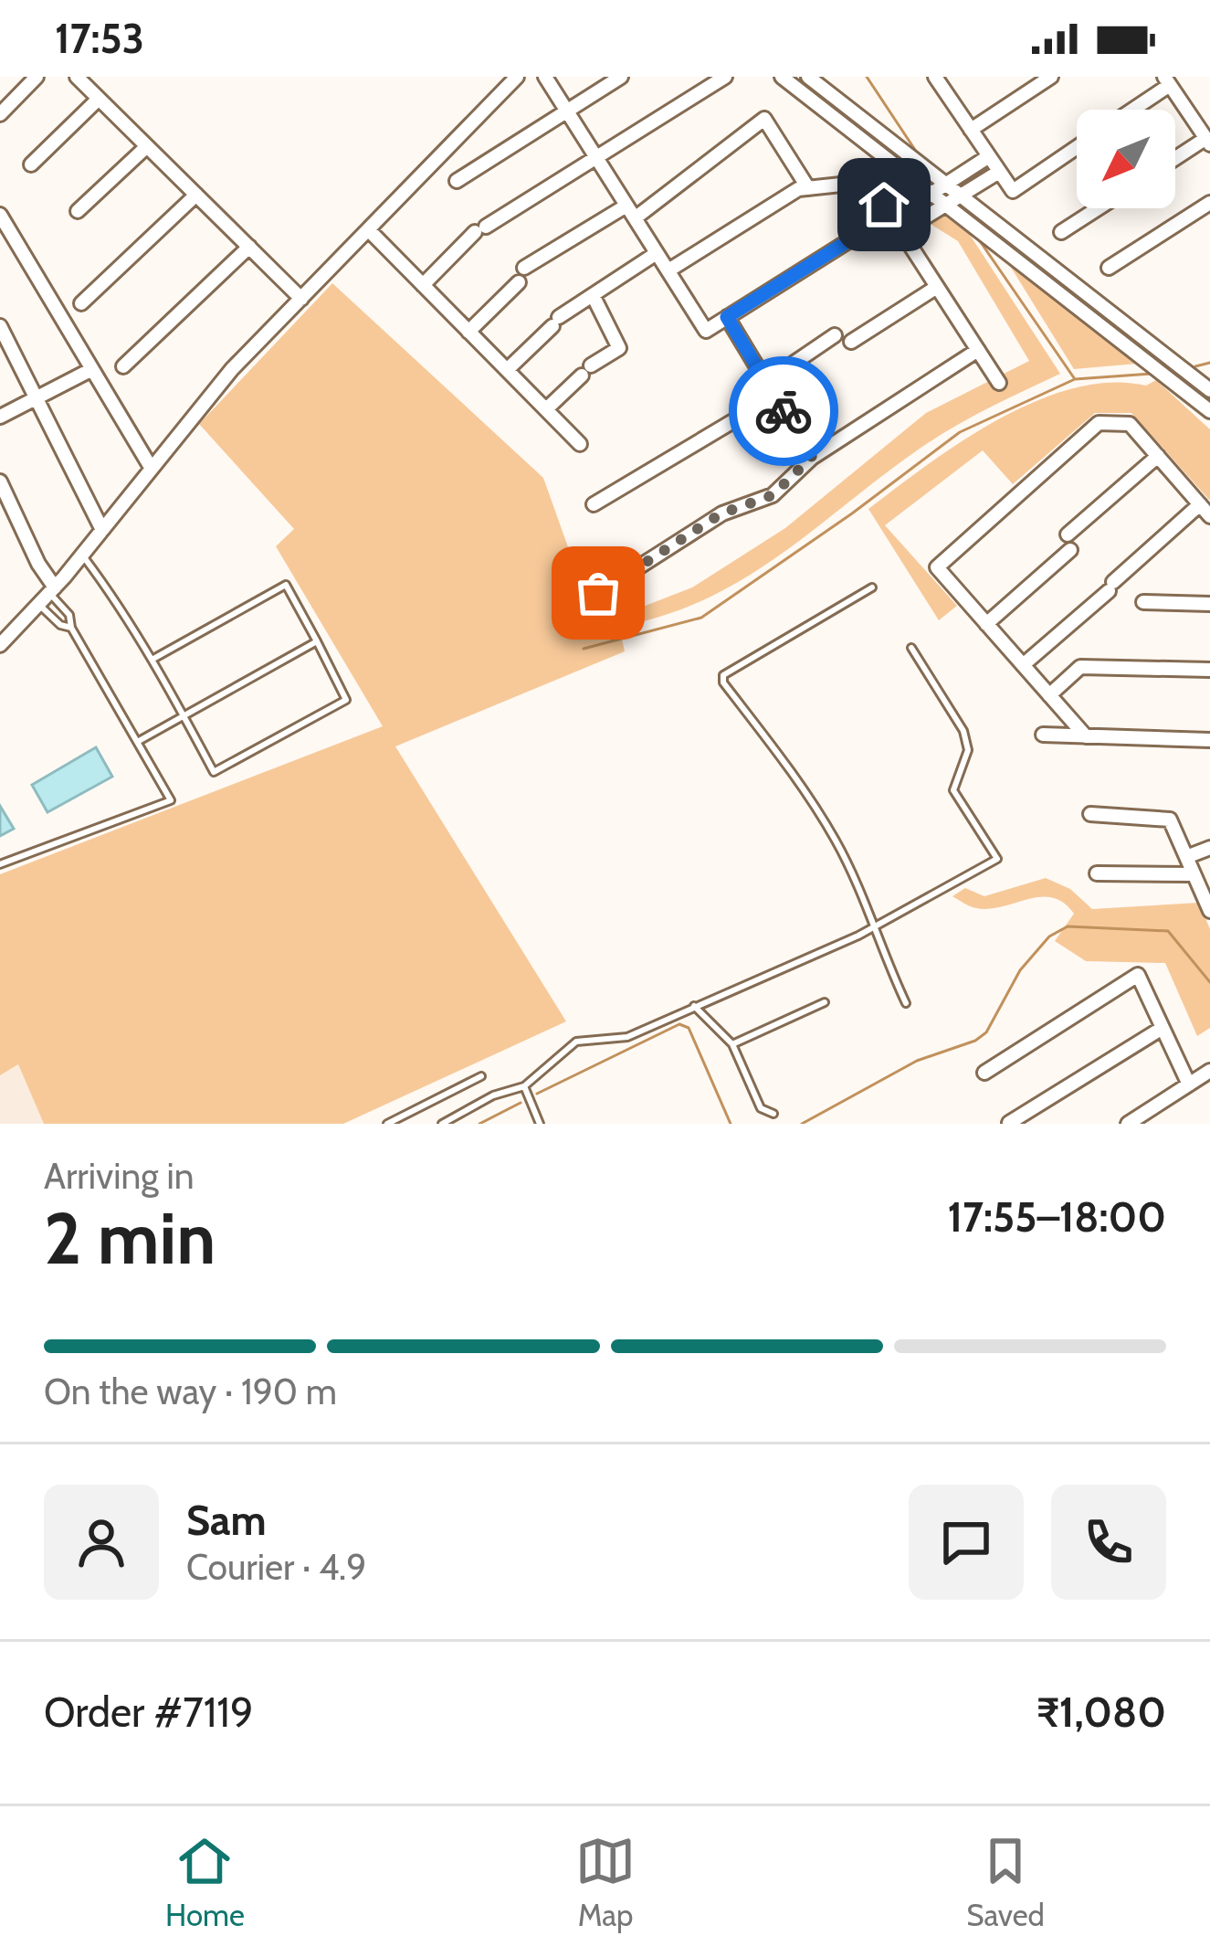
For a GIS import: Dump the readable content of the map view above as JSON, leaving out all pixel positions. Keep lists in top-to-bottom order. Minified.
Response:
{"north":"bottom left","page":{"status":"17:53","heading":["2 min","Arriving in","17:55–18:00"],"panel":["Sam","Courier · 4.9","Order #7119","₹1,080"],"bar":"On the way · 190 m","tabs":["Home","Map","Saved"]}}
